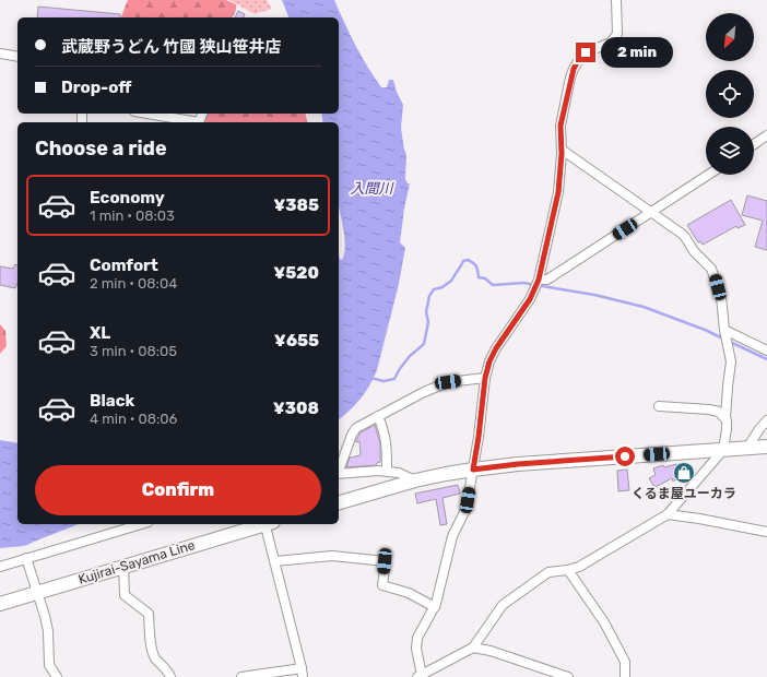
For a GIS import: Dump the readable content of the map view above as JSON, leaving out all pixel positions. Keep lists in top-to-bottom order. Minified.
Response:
{"streets":{"main road":["Kujirai-Sayama Line"]},"water":["入間川"],"places":{"shop":["くるま屋ユーカラ"]},"north":"bottom left","page":{"banner":["武蔵野うどん 竹國 狭山笹井店","Drop-off"],"bubble":"2 min","heading":"Choose a ride","list":[{"name":"Economy","note":"1 min · 08:03","value":"¥385"},{"name":"Comfort","note":"2 min · 08:04","value":"¥520"},{"name":"XL","note":"3 min · 08:05","value":"¥655"},{"name":"Black","note":"4 min · 08:06","value":"¥308"}],"buttons":"Confirm"}}
